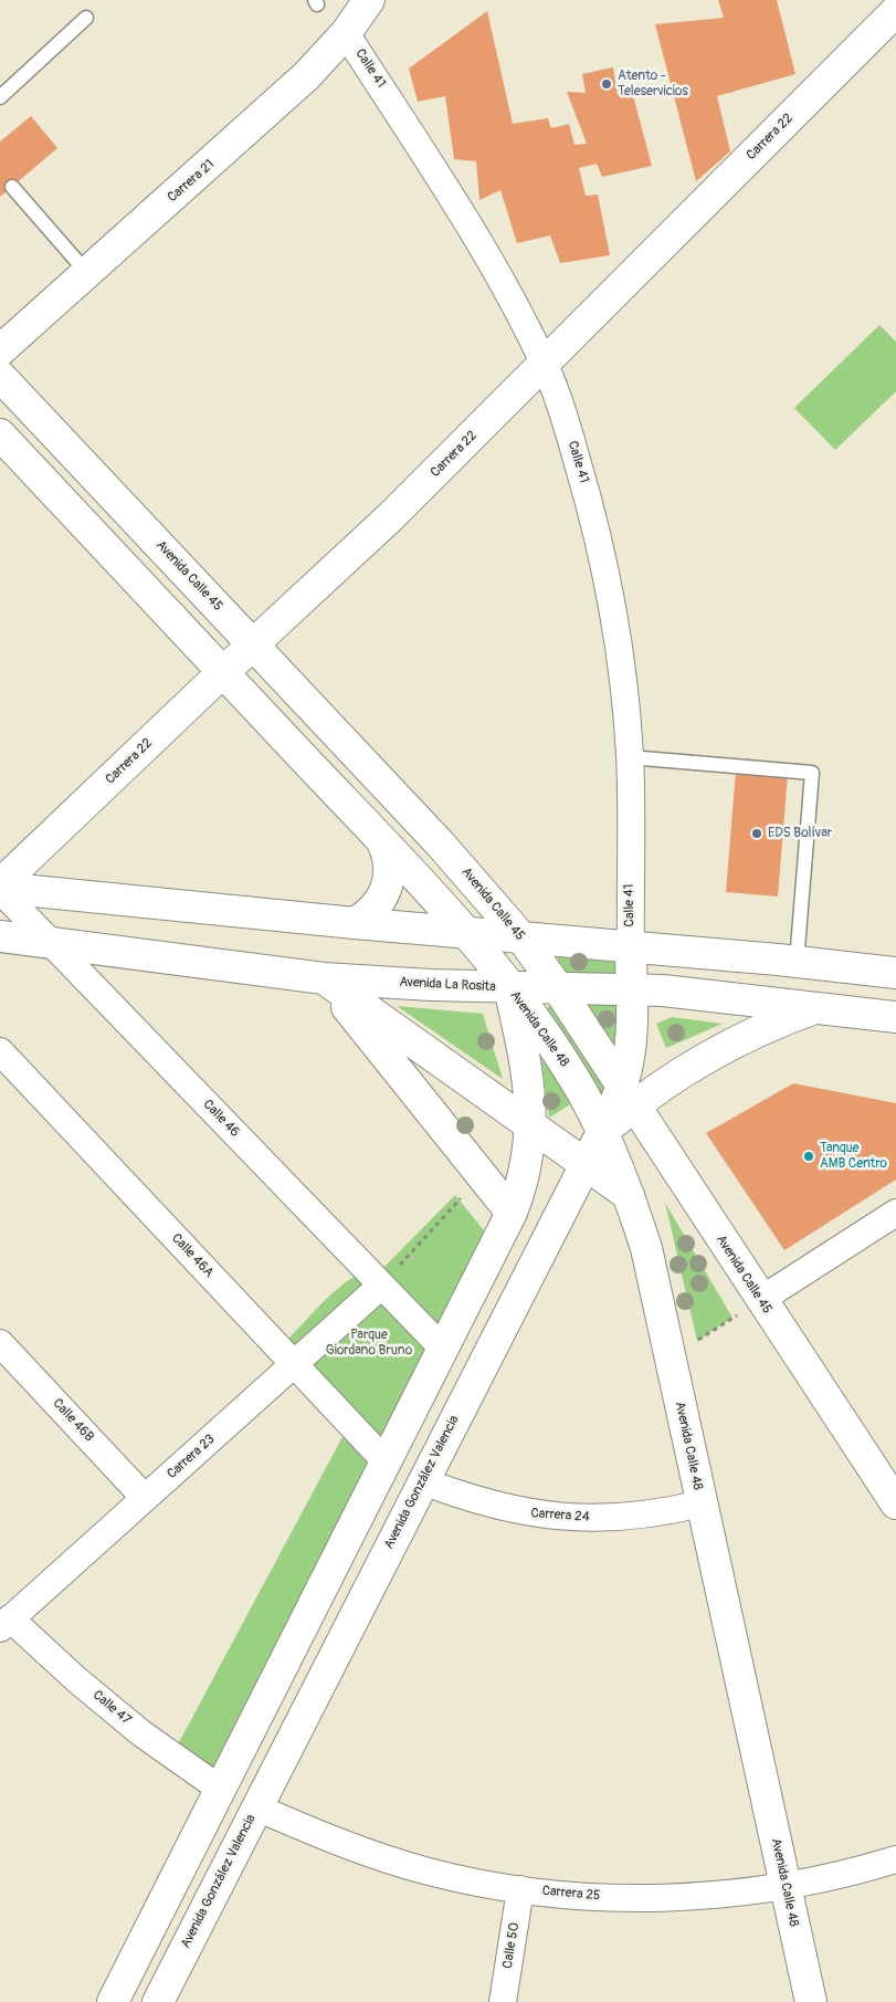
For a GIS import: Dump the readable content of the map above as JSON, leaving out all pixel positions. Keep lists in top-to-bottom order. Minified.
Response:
{"streets":{"main road":["Carrera 22","Carrera 21","Avenida Calle 45","Avenida La Rosita","Avenida Calle 48","Avenida González Valencia"],"street":["Calle 41","Calle 46","Calle 46A","Calle 46B","Carrera 23","Carrera 24","Calle 47","Carrera 25","Calle 50"]},"crossings":[["Calle 41","Carrera 22"],["Calle 41","Carrera 21"],["Carrera 22","Avenida Calle 45"],["Carrera 22","Calle 46"],["Avenida Calle 45","Avenida La Rosita"],["Avenida La Rosita","Avenida Calle 48"],["Avenida La Rosita","Calle 46"],["Avenida Calle 48","Avenida González Valencia"],["Avenida Calle 48","Carrera 24"],["Avenida Calle 48","Carrera 25"],["Calle 46","Carrera 23"],["Calle 46A","Carrera 23"],["Calle 46B","Carrera 23"],["Carrera 23","Calle 47"],["Avenida González Valencia","Carrera 24"],["Avenida González Valencia","Carrera 25"],["Carrera 25","Calle 50"]],"parks":["Parque Giordano Bruno"],"places":["Atento - Teleservicios","EDS Bolívar","Tanque AMB Centro"]}
